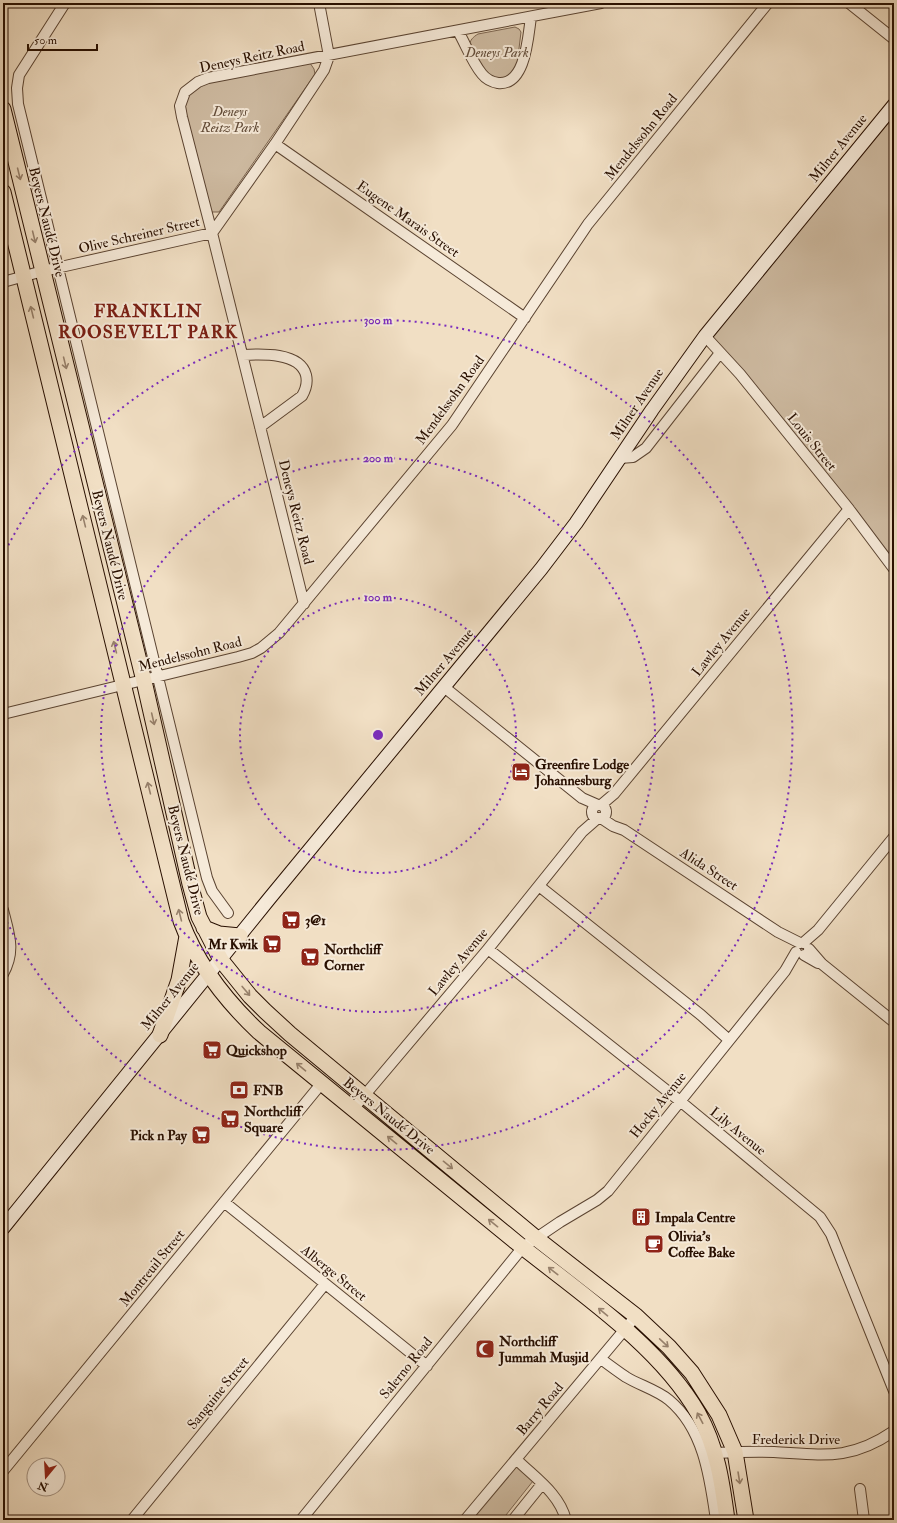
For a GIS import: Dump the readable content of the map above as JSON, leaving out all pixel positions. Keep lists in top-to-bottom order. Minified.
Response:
{"streets":{"main road":["Milner Avenue","Beyers Naudé Drive"],"street":["Deneys Reitz Road","Mendelssohn Road","Eugene Marais Street","Olive Schreiner Street","Louis Street","Lawley Avenue","Alida Street","Hocky Avenue","Lily Avenue","Montreuil Street","Alberge Street","Salerno Road","Sanguine Street","Barry Road","Frederick Drive"]},"crossings":[["Deneys Reitz Road","Mendelssohn Road"],["Deneys Reitz Road","Olive Schreiner Street"],["Mendelssohn Road","Eugene Marais Street"],["Mendelssohn Road","Beyers Naudé Drive"],["Milner Avenue","Beyers Naudé Drive"],["Milner Avenue","Louis Street"],["Milner Avenue","Alida Street"],["Beyers Naudé Drive","Olive Schreiner Street"],["Beyers Naudé Drive","Lawley Avenue"],["Beyers Naudé Drive","Hocky Avenue"],["Beyers Naudé Drive","Montreuil Street"],["Beyers Naudé Drive","Salerno Road"],["Beyers Naudé Drive","Barry Road"],["Beyers Naudé Drive","Frederick Drive"],["Louis Street","Lawley Avenue"],["Lawley Avenue","Alida Street"],["Lawley Avenue","Lily Avenue"],["Alida Street","Hocky Avenue"],["Hocky Avenue","Lily Avenue"],["Hocky Avenue","Salerno Road"],["Montreuil Street","Alberge Street"],["Alberge Street","Salerno Road"],["Alberge Street","Sanguine Street"]],"districts":["FRANKLIN ROOSEVELT PARK"],"parks":["Deneys Park","Deneys Reitz Park"],"places":{"hotel":["Greenfire Lodge Johannesburg"],"supermarket":["3@1","Mr Kwik","Northcliff Corner","Quickshop","Northcliff Square","Pick n Pay"],"bank":["FNB"],"building":["Impala Centre"],"cafe":["Olivia's Coffee Bake"],"mosque":["Northcliff Jummah Musjid"]},"scale_bar":"50 m","north":"bottom","rings":["300 m","200 m","100 m"]}
